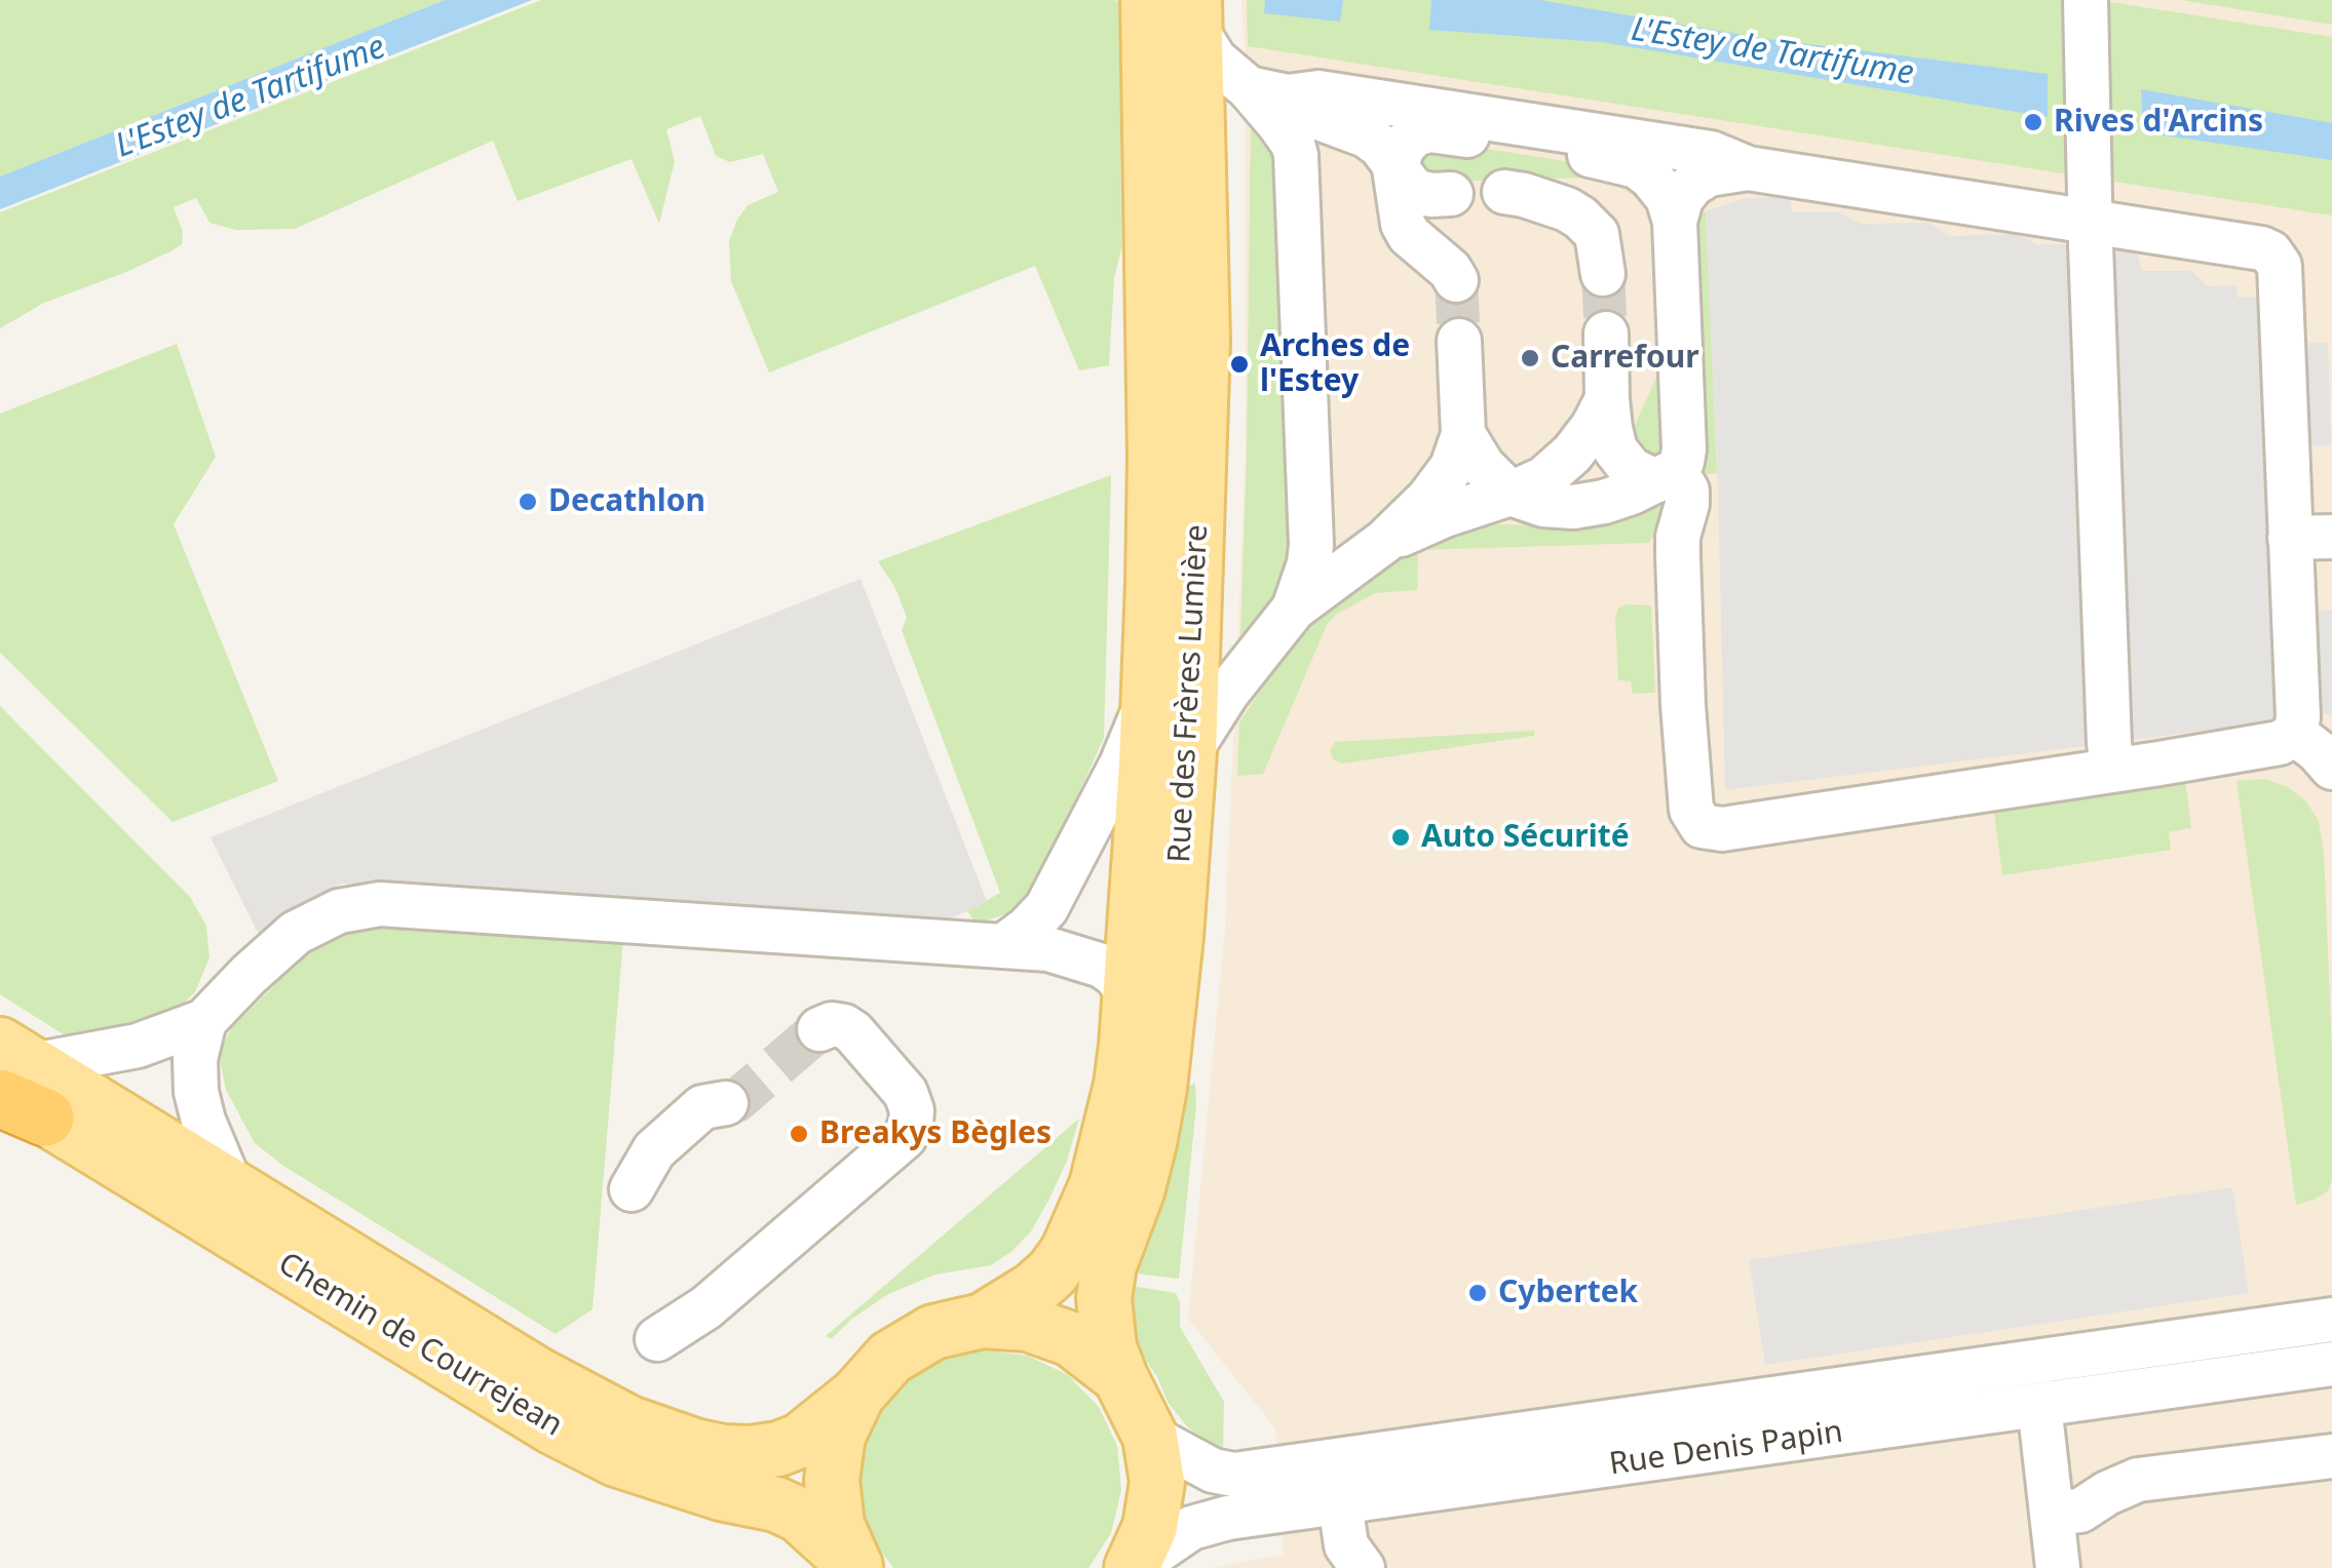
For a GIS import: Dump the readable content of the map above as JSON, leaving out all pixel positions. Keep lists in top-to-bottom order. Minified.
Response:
{"streets":{"main road":["Rue des Frères Lumière","Chemin de Courrejean"],"street":["Rue Denis Papin"]},"crossings":[["Rue des Frères Lumière","Rue Denis Papin"]],"water":["L'Estey de Tartifume"],"places":["Rives d'Arcins","Carrefour","Arches de l'Estey","Decathlon","Auto Sécurité","Breakys Bègles","Cybertek"]}
